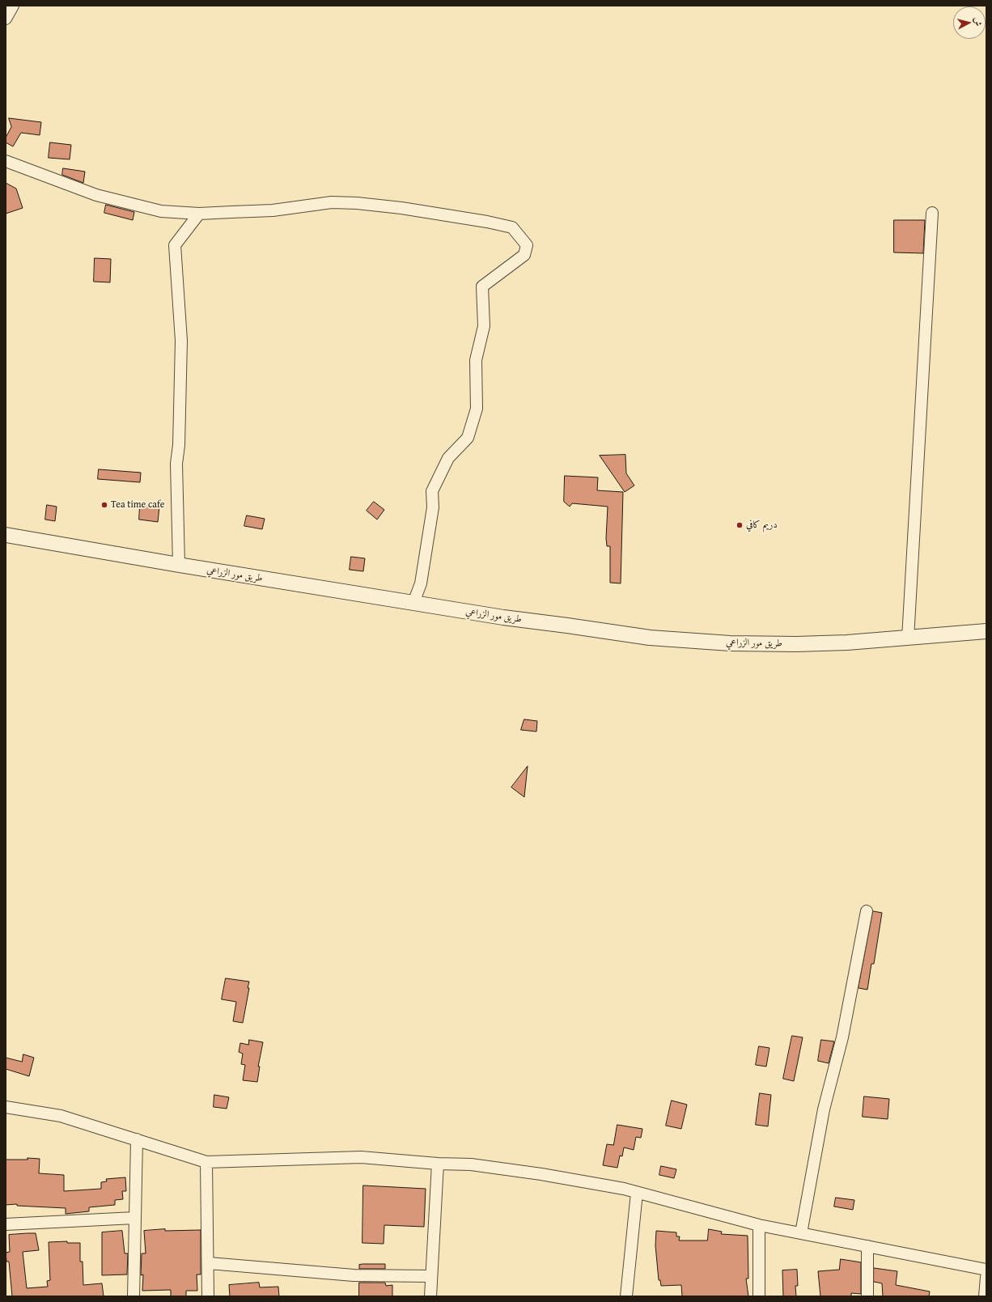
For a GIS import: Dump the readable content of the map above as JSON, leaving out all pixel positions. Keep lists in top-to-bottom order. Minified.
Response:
{"streets":{"street":["طريق مور الزراعي"]},"places":["Tea time cafe","دريم كافي"],"north":"right"}
